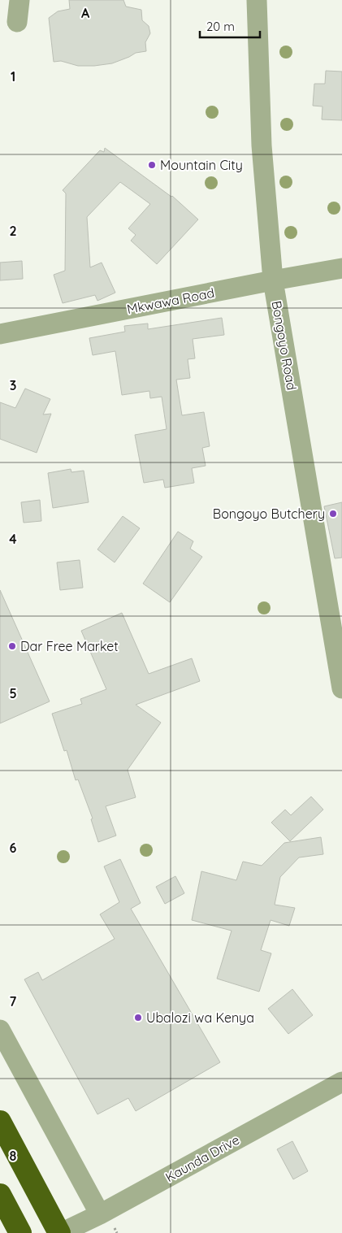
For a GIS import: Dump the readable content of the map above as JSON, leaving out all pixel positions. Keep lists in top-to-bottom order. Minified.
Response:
{"streets":{"street":["Mkwawa Road","Bongoyo Road","Kaunda Drive"]},"crossings":[["Mkwawa Road","Bongoyo Road"]],"places":["Mountain City","Bongoyo Butchery","Dar Free Market","Ubalozi wa Kenya"],"scale_bar":"20 m","grid":{"columns":["A"],"rows":["1","2","3","4","5","6","7","8"]}}
